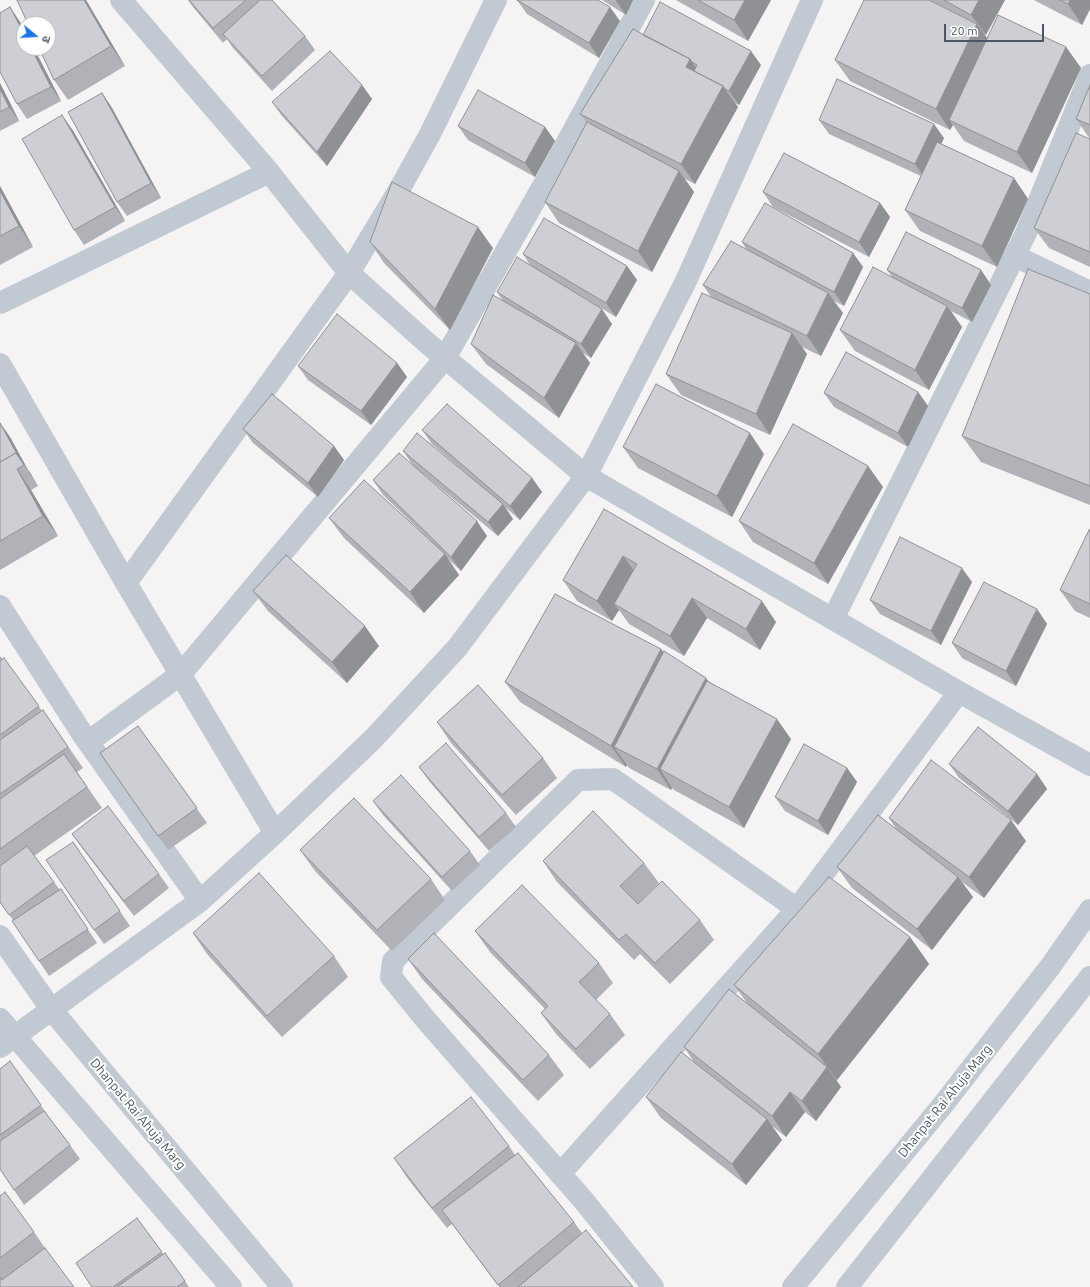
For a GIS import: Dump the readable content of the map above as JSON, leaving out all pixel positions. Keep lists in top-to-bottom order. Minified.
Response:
{"streets":{"street":["Dhanpat Rai Ahuja Marg"]},"scale_bar":"20 m","north":"right"}
